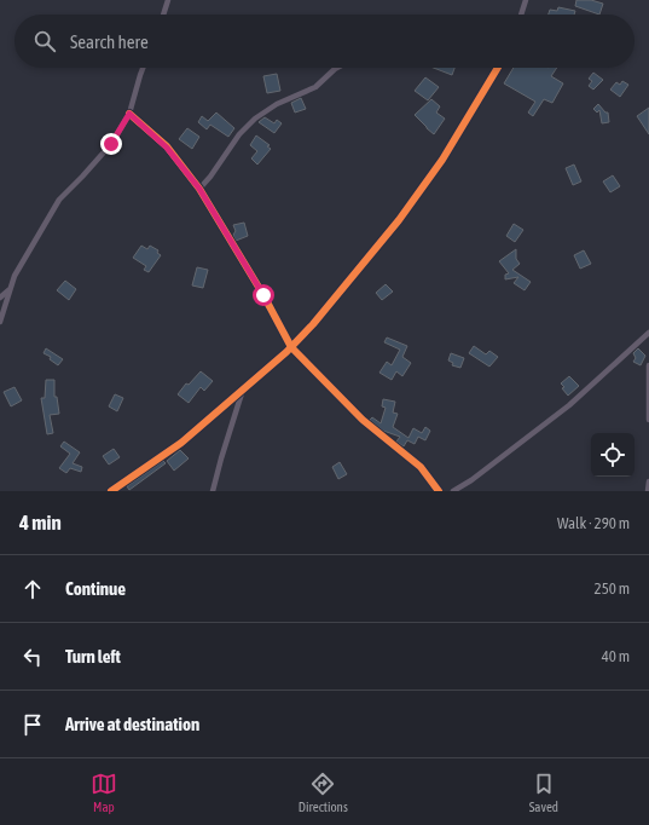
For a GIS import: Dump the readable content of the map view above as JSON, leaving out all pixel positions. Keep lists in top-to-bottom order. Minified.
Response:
{"page":{"search":"Search here","heading":["4 min","Walk · 290 m"],"list":[["Continue","250 m"],["Turn left","40 m"],"Arrive at destination"],"nav":["Map","Directions","Saved"]}}
